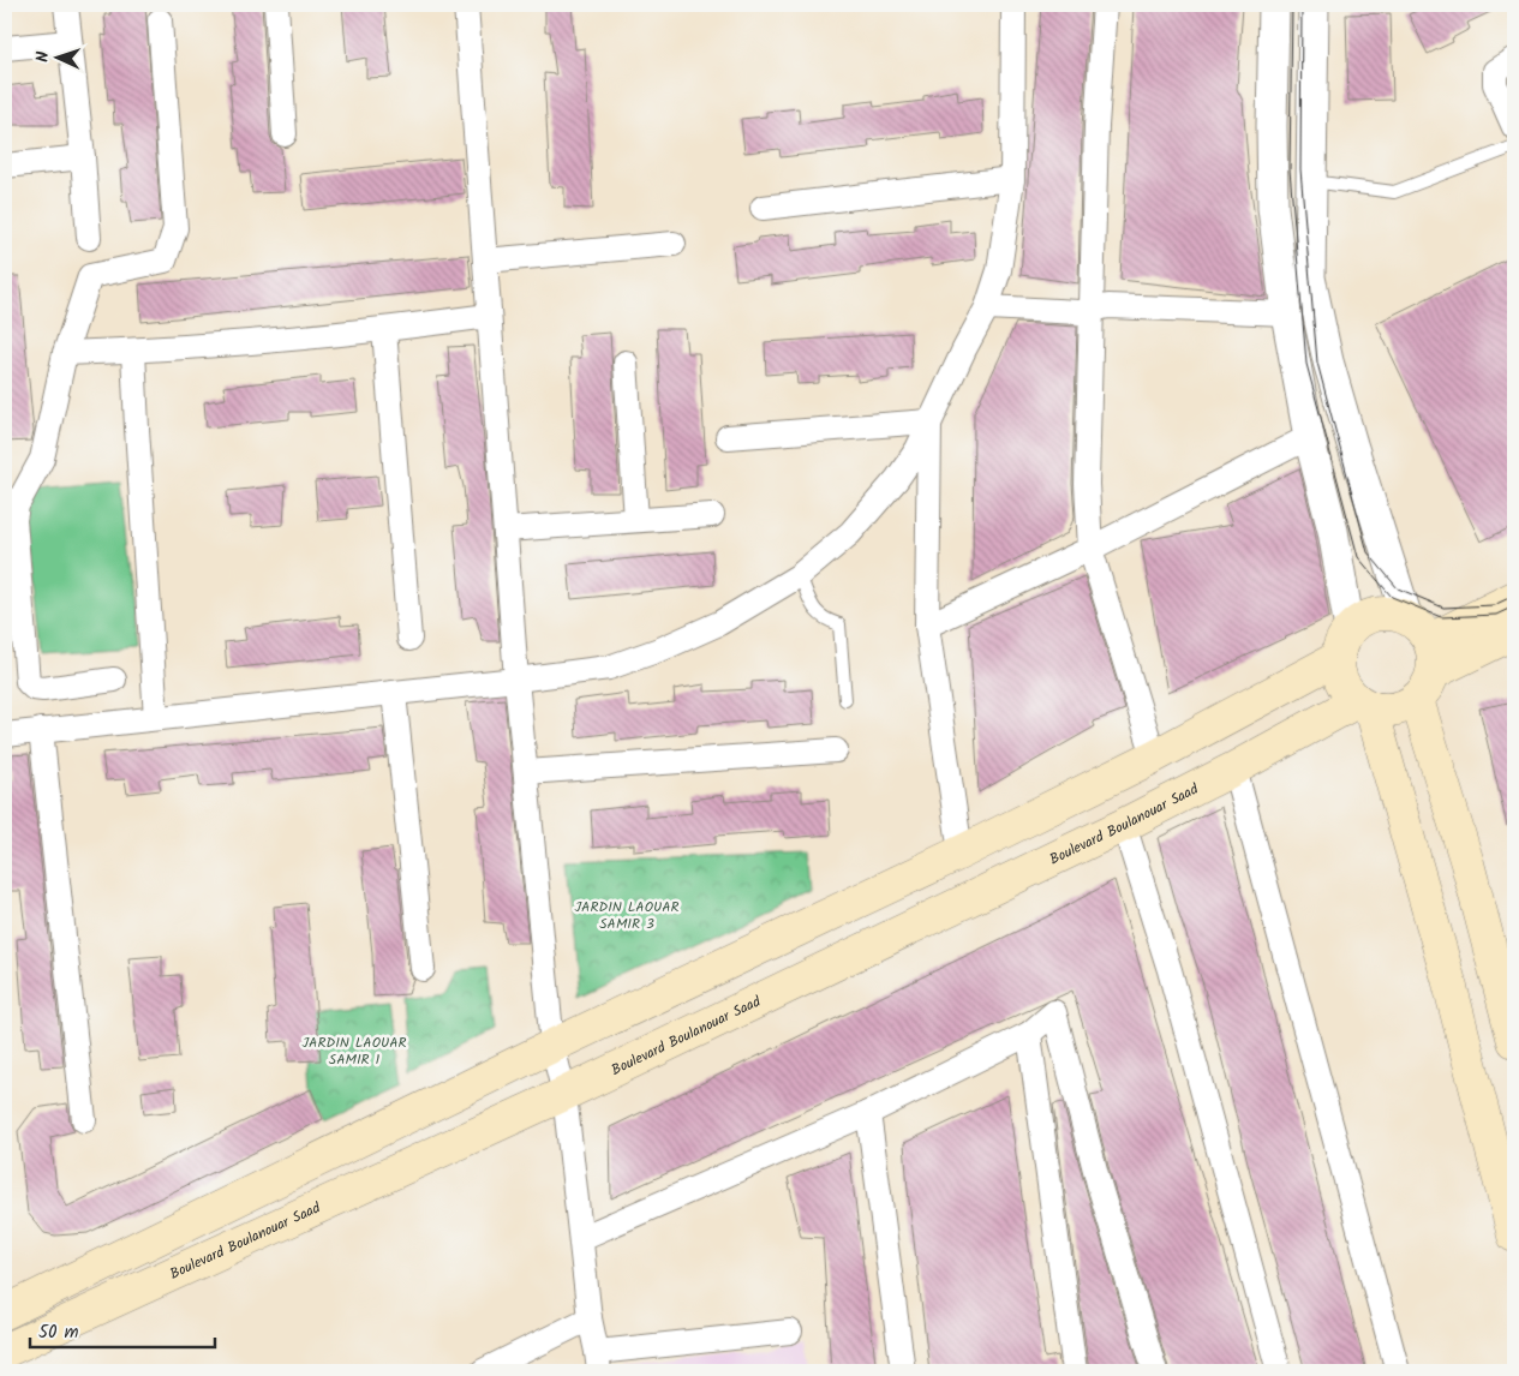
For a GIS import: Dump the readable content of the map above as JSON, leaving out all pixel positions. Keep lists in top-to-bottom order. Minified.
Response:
{"streets":{"main road":["Boulevard Boulanouar Saad"]},"parks":["JARDIN LAOUAR SAMIR 3","JARDIN LAOUAR SAMIR 1"],"scale_bar":"50 m","north":"left"}
